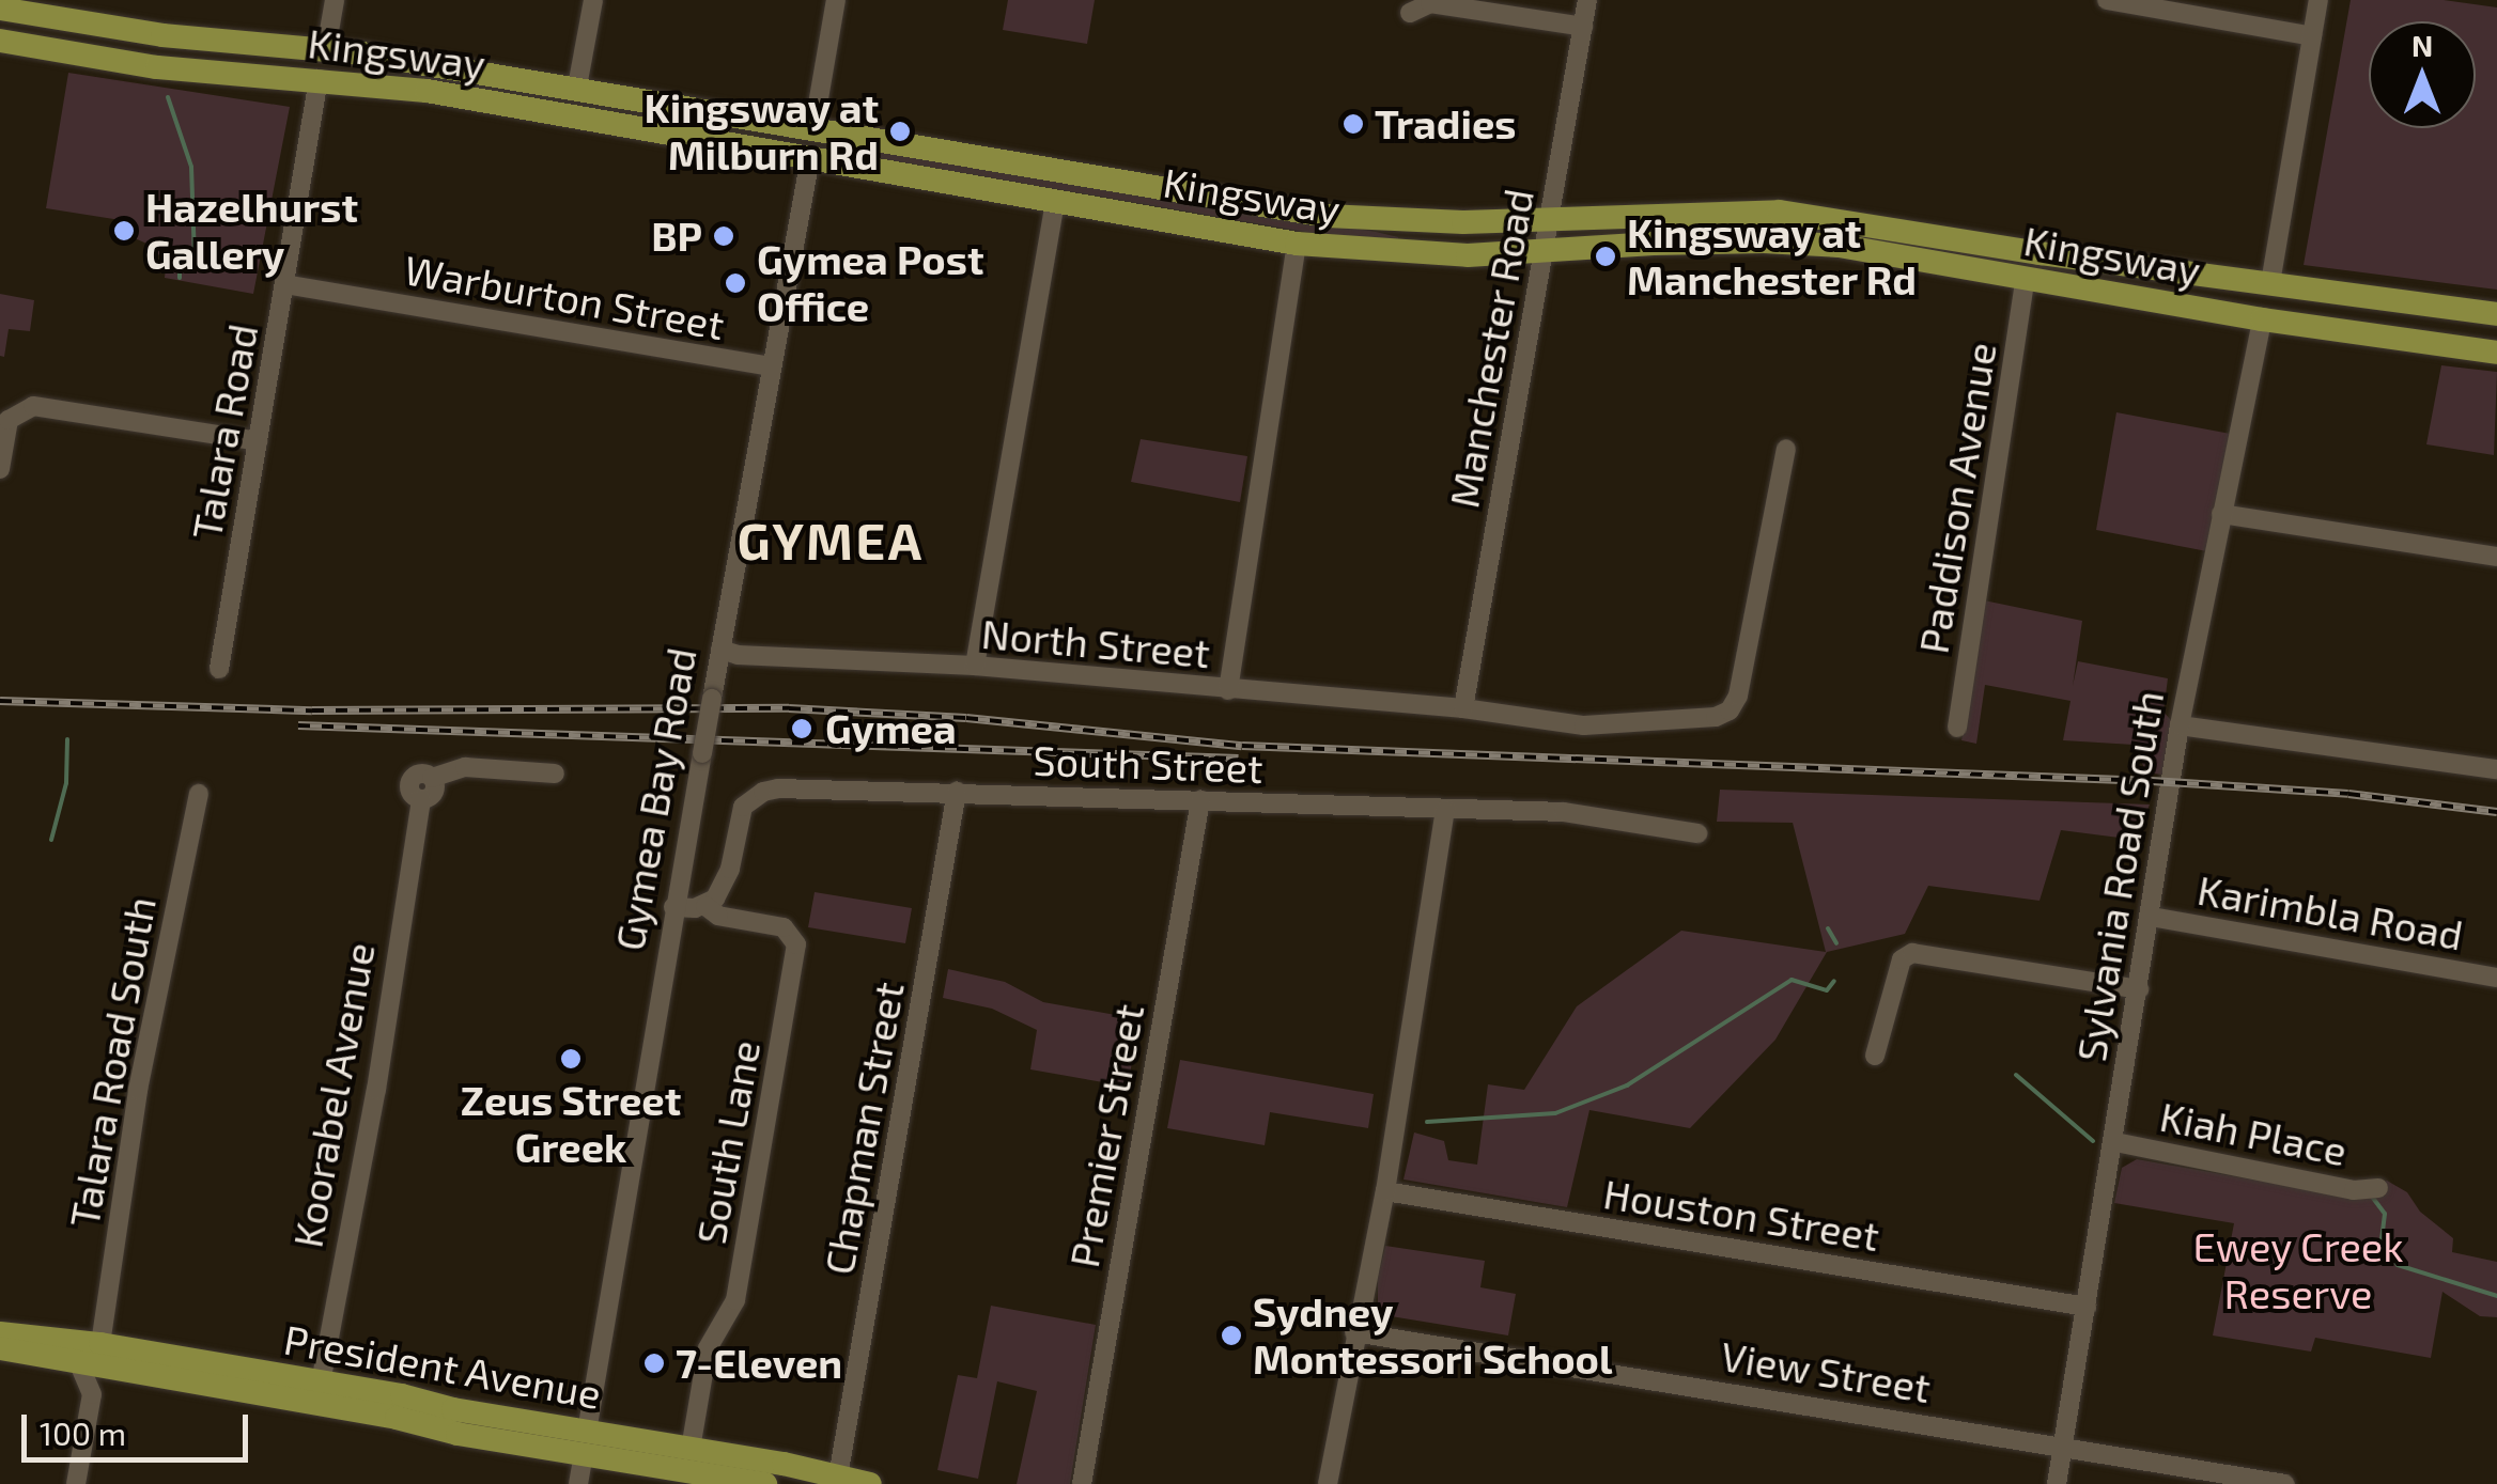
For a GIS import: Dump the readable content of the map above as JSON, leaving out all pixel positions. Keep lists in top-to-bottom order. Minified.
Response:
{"streets":{"main road":["Kingsway","Gymea Bay Road","Sylvania Road South","President Avenue"],"street":["Warburton Street","Manchester Road","Talara Road","Paddison Avenue","North Street","South Street","Karimbla Road","Talara Road South","Koorabel Avenue","Chapman Street","Kiah Place","Premier Street","South Lane","Houston Street","View Street"]},"crossings":[["Kingsway","Manchester Road"],["Kingsway","Talara Road"],["Kingsway","Paddison Avenue"],["Kingsway","Gymea Bay Road"],["Kingsway","Sylvania Road South"],["Warburton Street","Talara Road"],["Warburton Street","Gymea Bay Road"],["Manchester Road","North Street"],["North Street","Gymea Bay Road"],["South Street","Chapman Street"],["South Street","Premier Street"],["South Street","South Lane"],["Gymea Bay Road","President Avenue"],["Sylvania Road South","Karimbla Road"],["Sylvania Road South","Kiah Place"],["Sylvania Road South","Houston Street"],["Sylvania Road South","View Street"],["Talara Road South","President Avenue"],["Koorabel Avenue","President Avenue"],["Chapman Street","President Avenue"],["South Lane","President Avenue"]],"districts":["GYMEA"],"parks":["Ewey Creek Reserve"],"places":["Tradies","Kingsway at Milburn Rd","Hazelhurst Gallery","BP","Kingsway at Manchester Rd","Gymea Post Office","Gymea","Zeus Street Greek","Sydney Montessori School","7-Eleven"],"scale_bar":"100 m","north":"top"}
